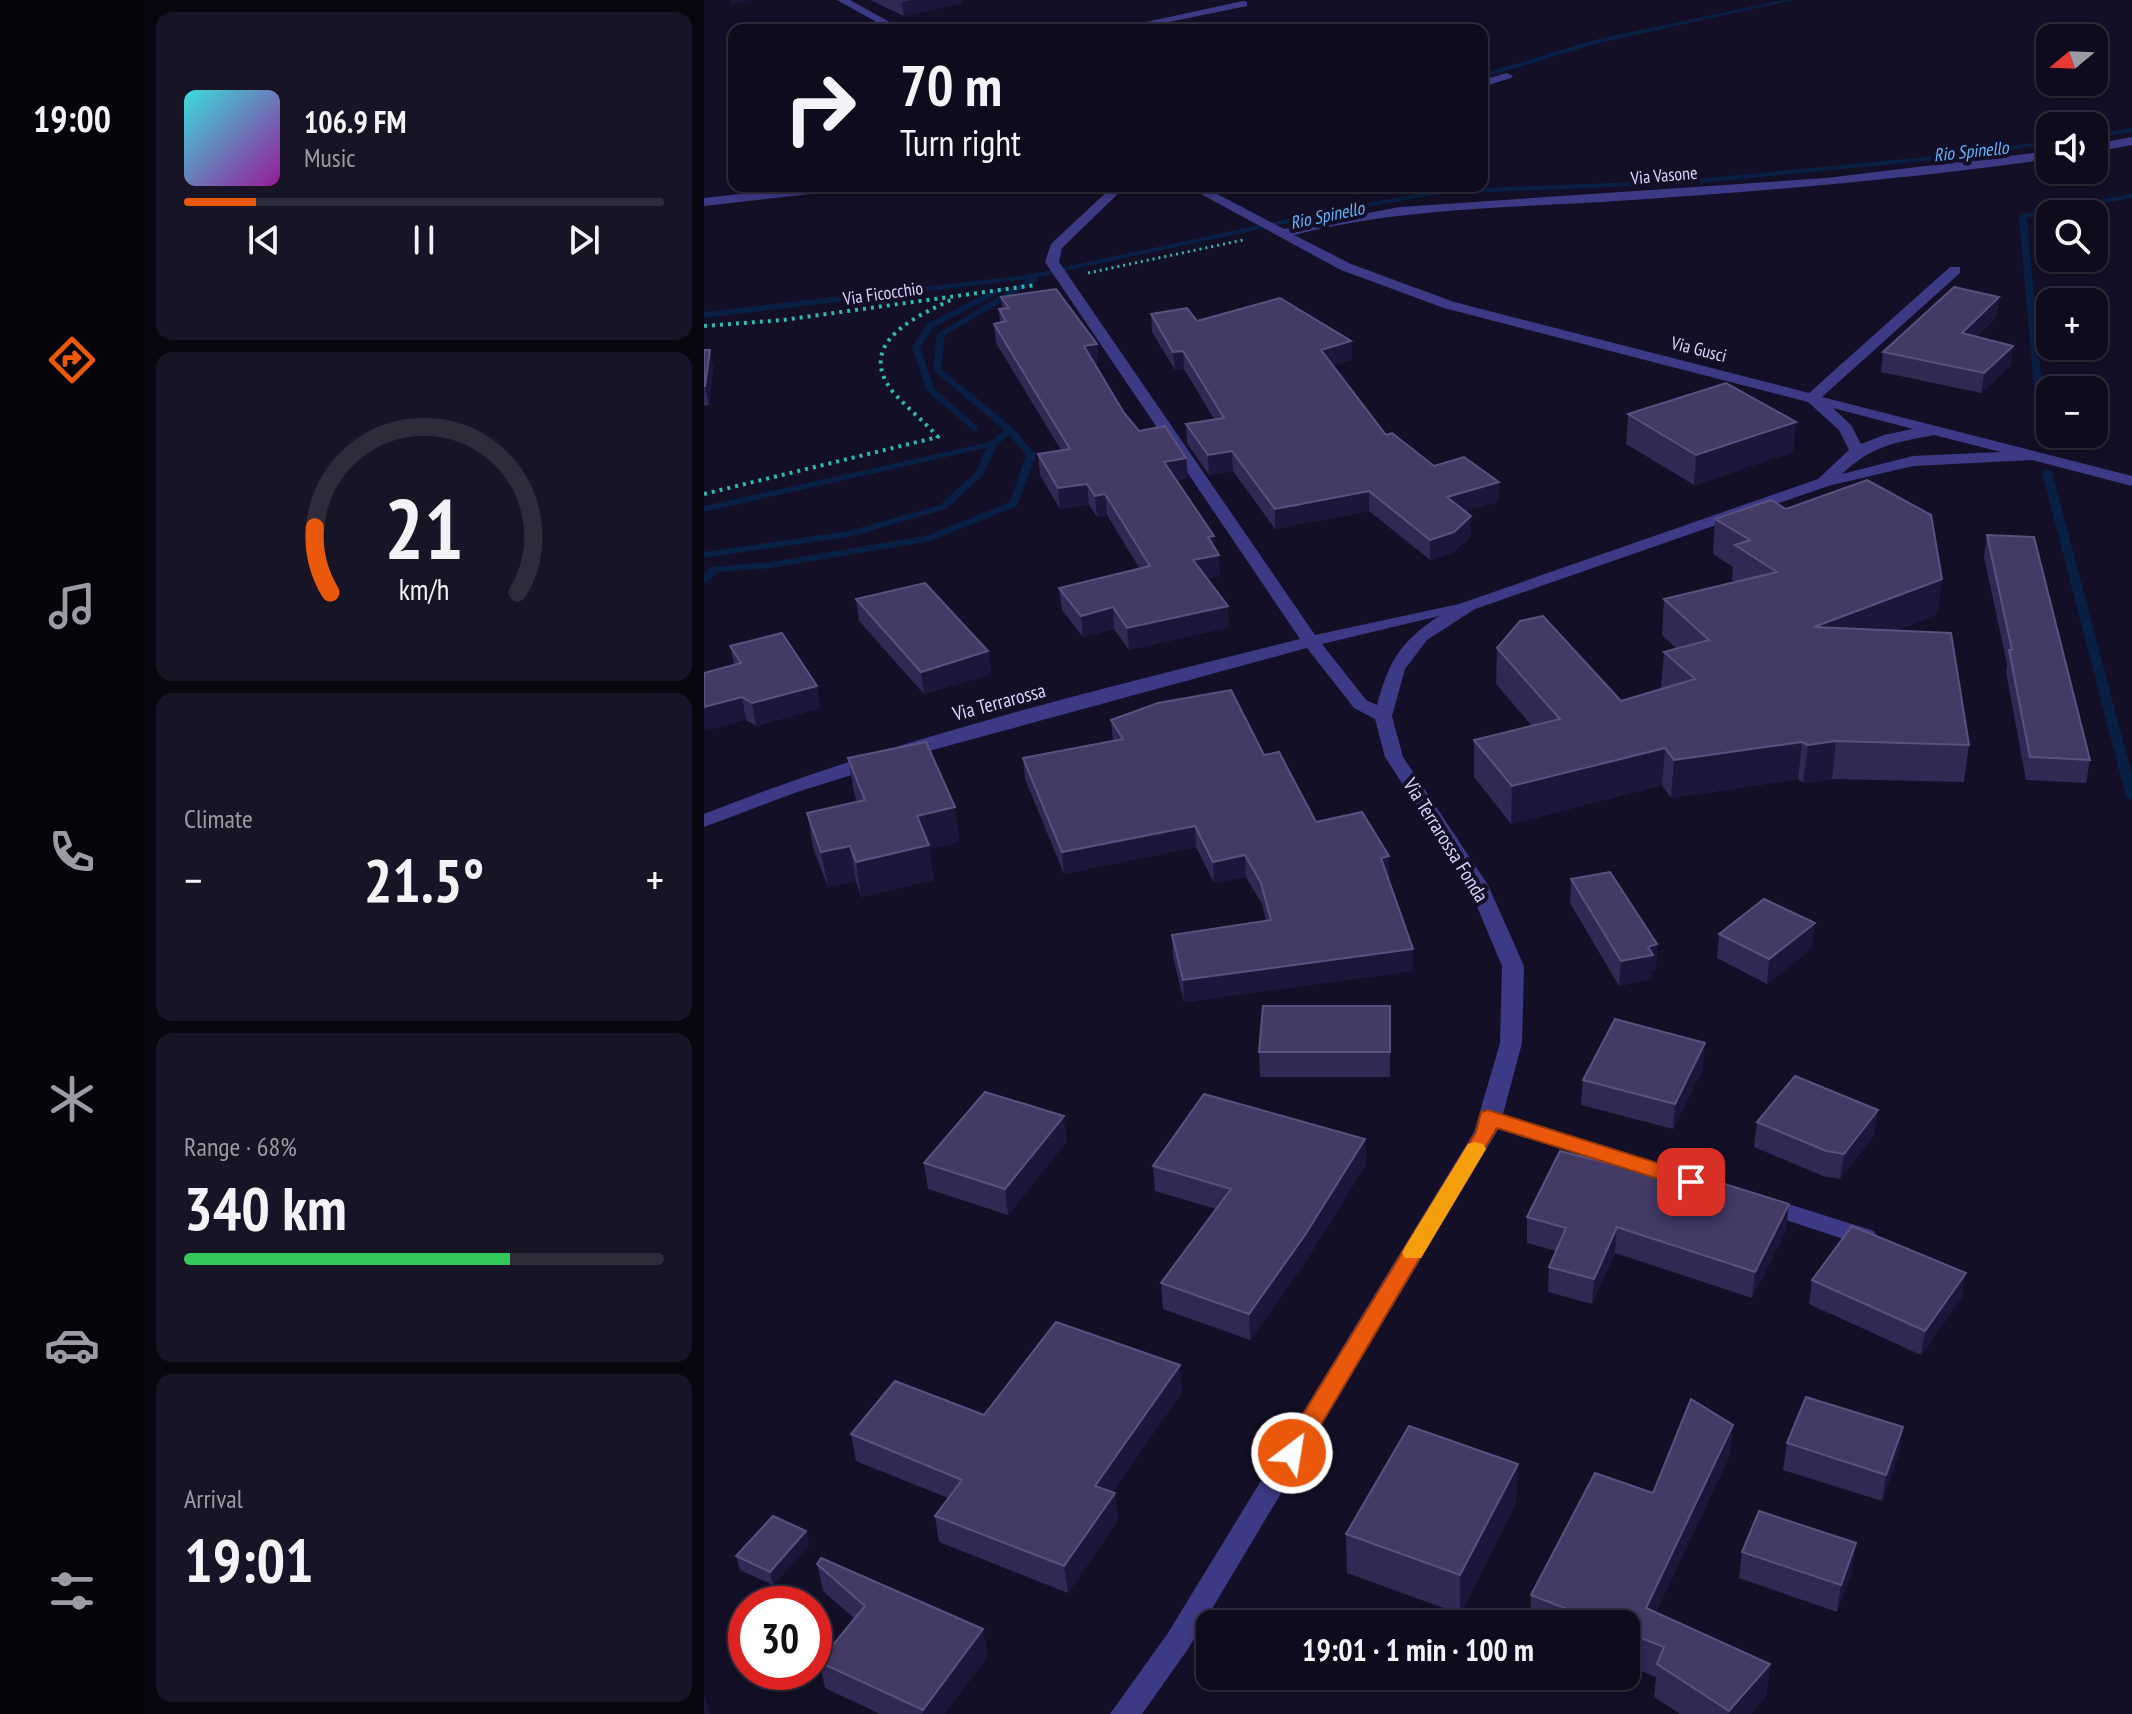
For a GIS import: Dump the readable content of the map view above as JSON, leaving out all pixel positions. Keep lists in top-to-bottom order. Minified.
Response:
{"streets":{"street":["Via Vasone","Via Gusci","Via Terrarossa","Via Terrarossa Fonda"],"path":["Via Ficocchio"]},"crossings":[["Via Vasone","Via Ficocchio"],["Via Vasone","Via Gusci"],["Via Ficocchio","Via Gusci"]],"water":["Rio Spinello"],"north":"left","page":{"tabs":"19:00","map_buttons":["+","−"],"turn":["70 m","Turn right"],"song":["106.9 FM","Music"],"tile":["Climate",["Range · 68%","340 km"],["Arrival","19:01"]],"heat":["−","21.5°","+"],"limit":"30","trip":"19:01 · 1 min · 100 m","gauge":["21","km/h"]}}
